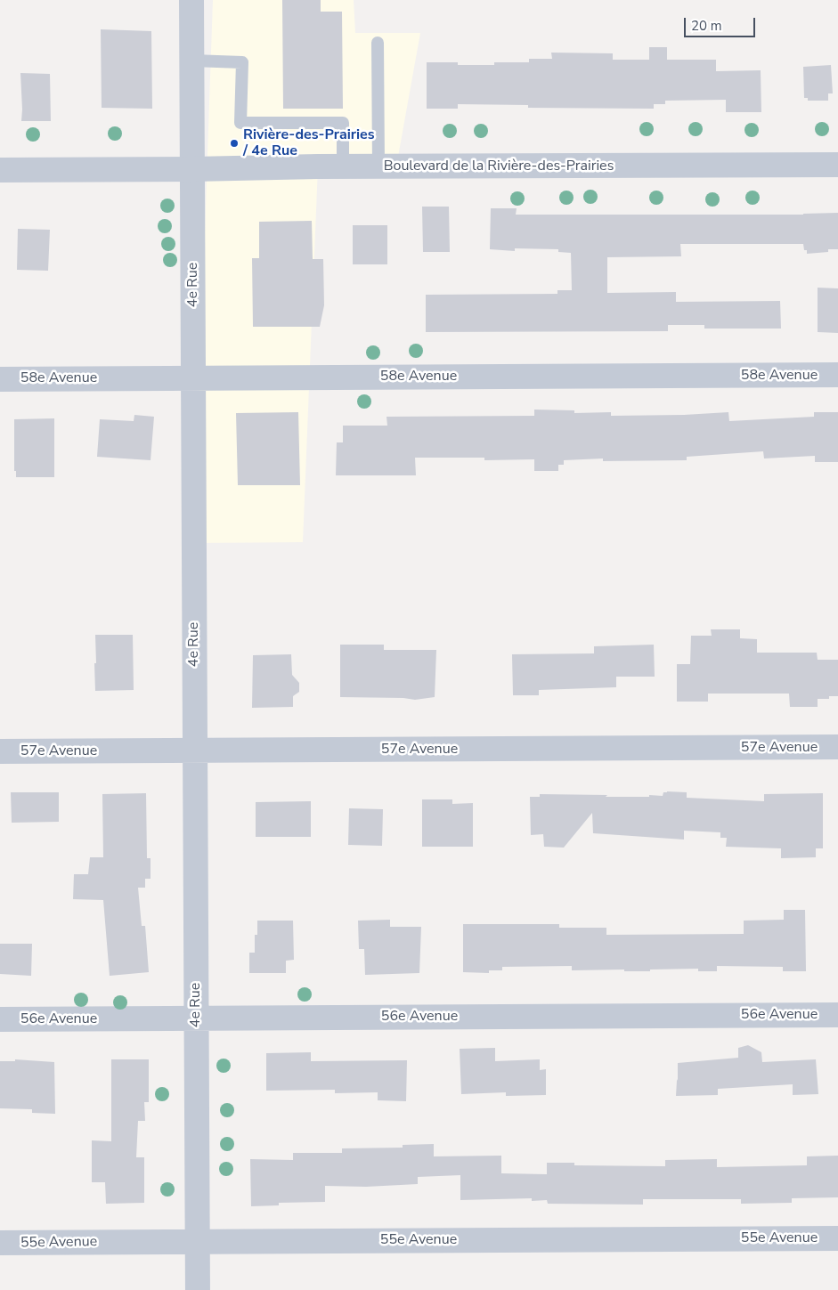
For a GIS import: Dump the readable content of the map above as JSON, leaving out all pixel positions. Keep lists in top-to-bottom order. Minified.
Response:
{"streets":{"street":["Boulevard de la Rivière-des-Prairies","4e Rue","58e Avenue","57e Avenue","56e Avenue","55e Avenue"]},"crossings":[["Boulevard de la Rivière-des-Prairies","4e Rue"],["4e Rue","58e Avenue"],["4e Rue","57e Avenue"],["4e Rue","56e Avenue"],["4e Rue","55e Avenue"]],"places":["Rivière-des-Prairies / 4e Rue"],"scale_bar":"20 m"}
